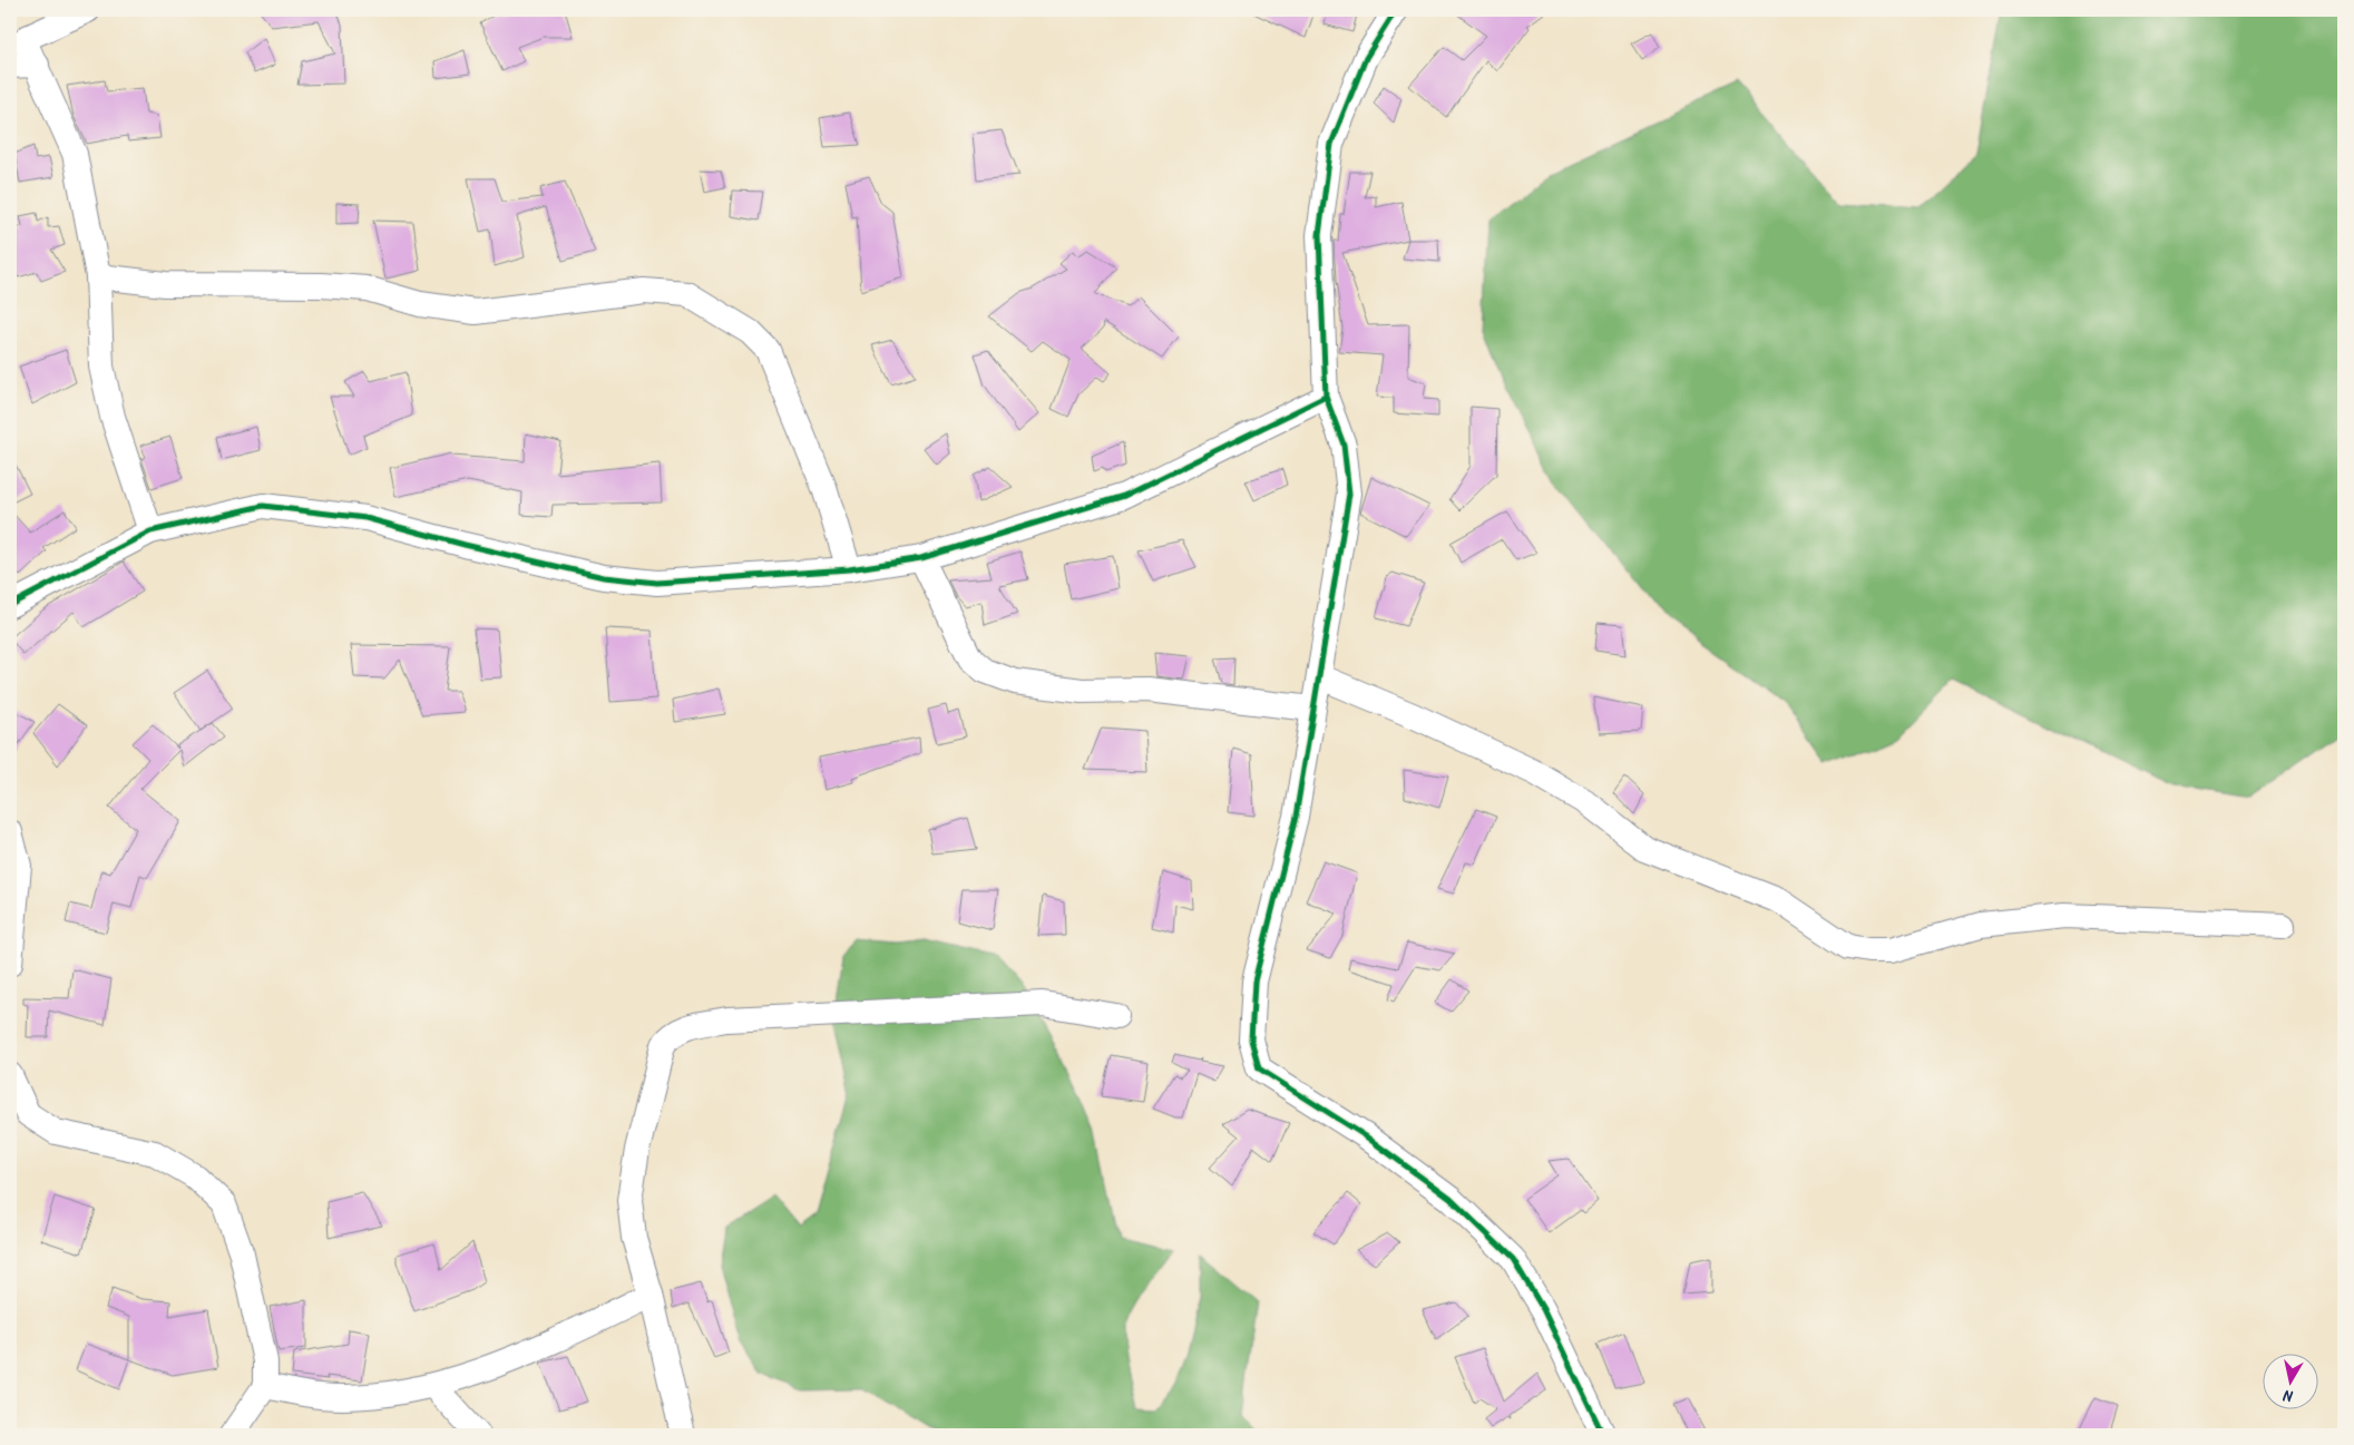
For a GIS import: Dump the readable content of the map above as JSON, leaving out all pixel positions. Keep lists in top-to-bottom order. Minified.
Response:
{"north":"bottom"}
